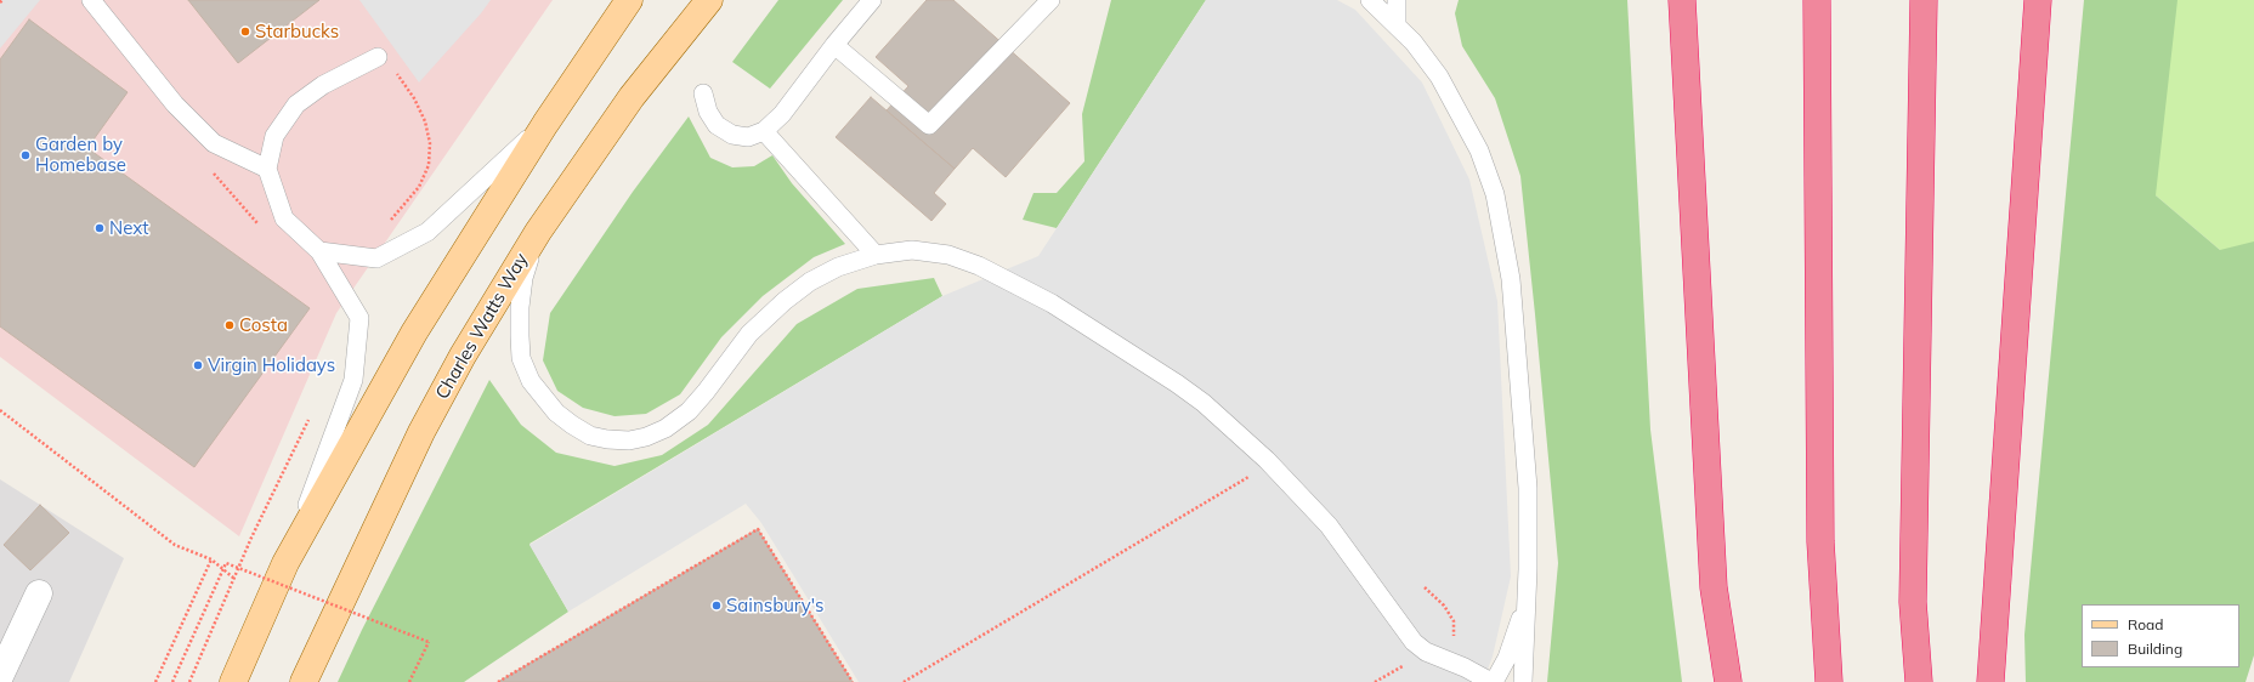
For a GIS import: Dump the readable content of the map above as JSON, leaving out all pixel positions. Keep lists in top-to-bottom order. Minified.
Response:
{"streets":{"main road":["Charles Watts Way"]},"places":["Starbucks","Garden by Homebase","Next","Costa","Virgin Holidays","Sainsbury's"],"legend":["Road","Building"]}
